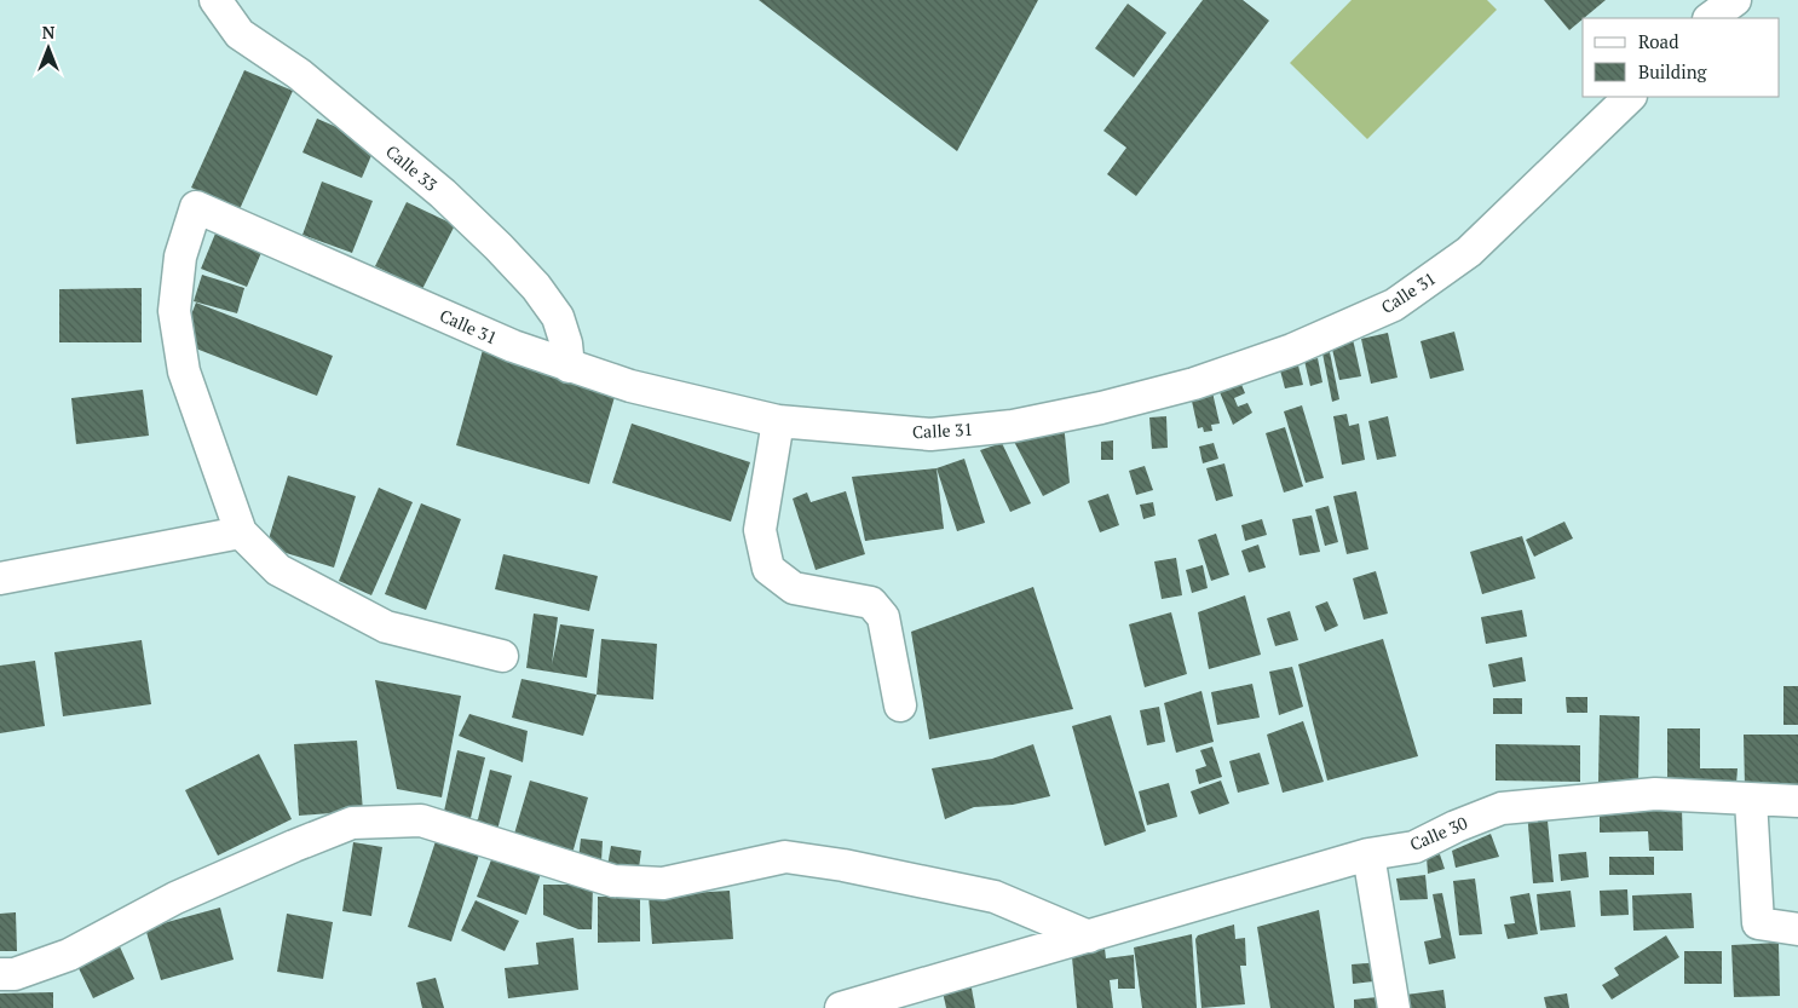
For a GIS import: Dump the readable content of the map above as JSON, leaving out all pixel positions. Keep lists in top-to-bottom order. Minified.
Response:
{"streets":{"street":["Calle 33","Calle 31","Calle 30"]},"crossings":[["Calle 33","Calle 31"]],"legend":["Road","Building"],"north":"top"}
